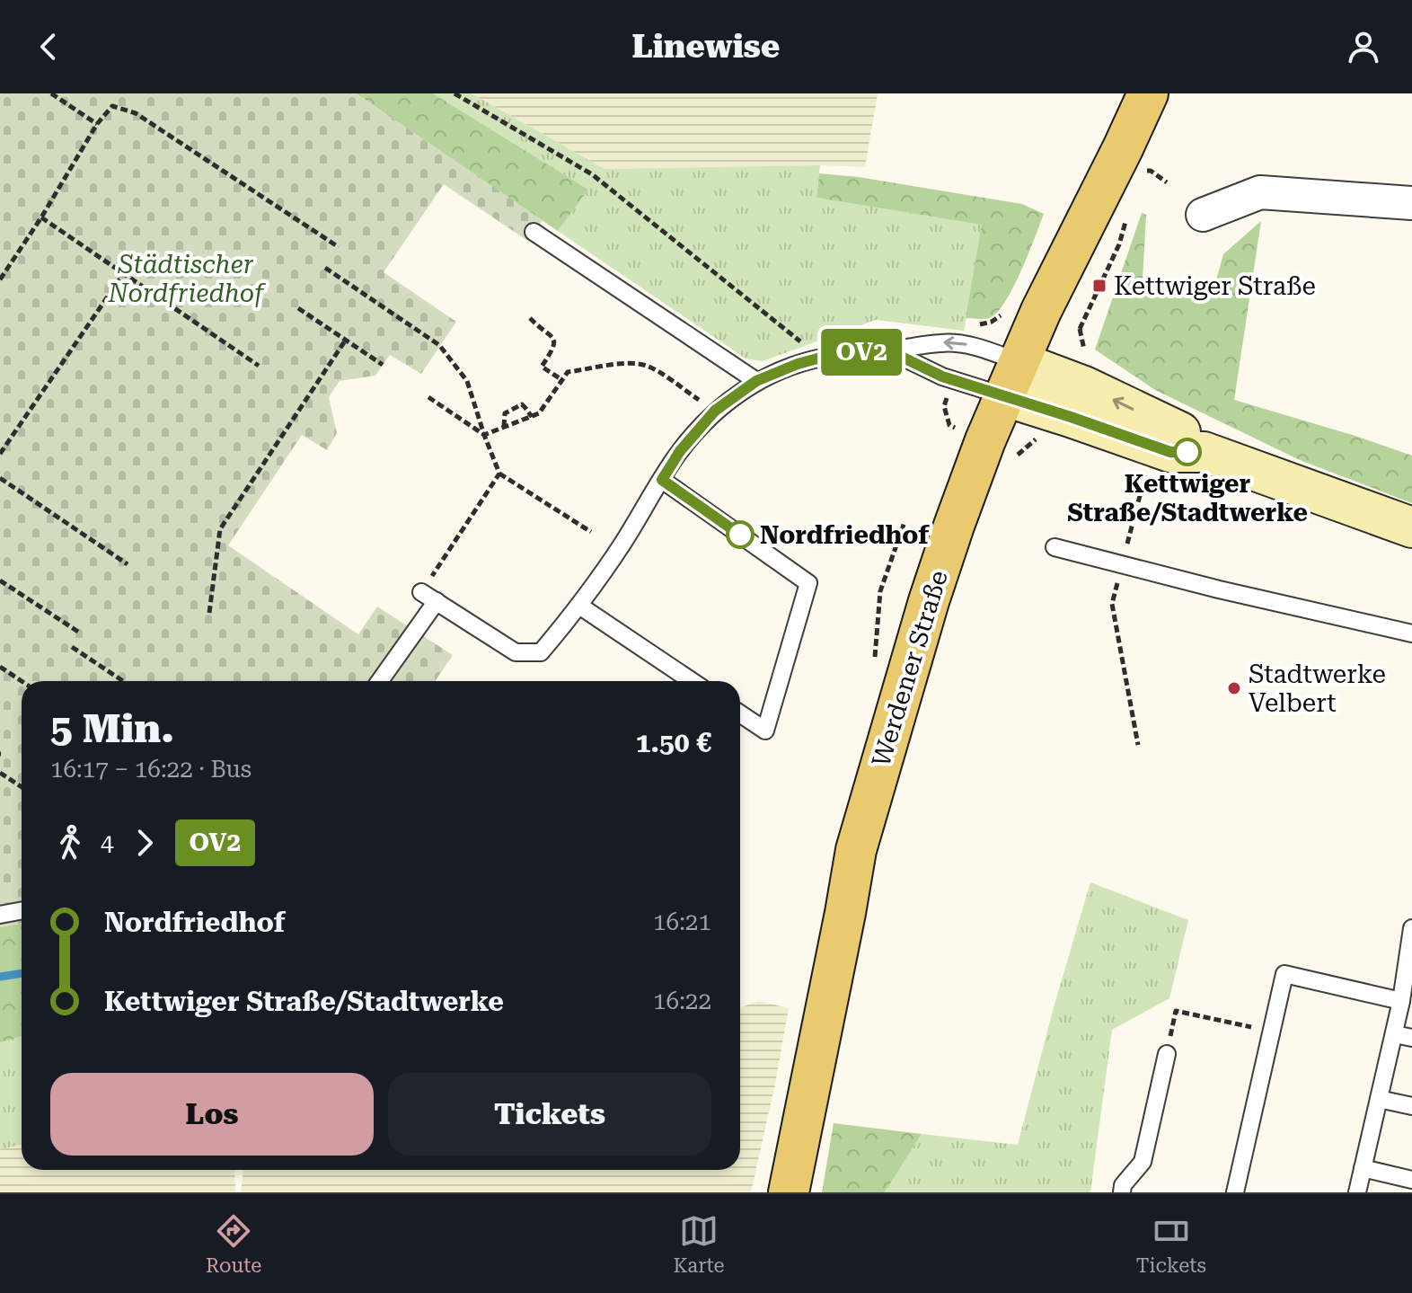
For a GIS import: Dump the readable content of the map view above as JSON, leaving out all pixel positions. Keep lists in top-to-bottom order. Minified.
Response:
{"streets":{"main road":["Werdener Straße"]},"parks":["Städtischer Nordfriedhof"],"places":{"transit":["Kettwiger Straße"],"other":["Kettwiger Straße/Stadtwerke","Nordfriedhof","Stadtwerke Velbert"]},"lines":["bus line OV2"],"page":{"header":"Linewise","on_map":"OV2","heading":["5 Min.","16:17 – 16:22 · Bus","1.50 €"],"legs":["4","OV2"],"list":[{"name":"Nordfriedhof","value":"16:21"},{"name":"Kettwiger Straße/Stadtwerke","value":"16:22"}],"buttons":["Los","Tickets"],"tabs":["Route","Karte","Tickets"]}}
